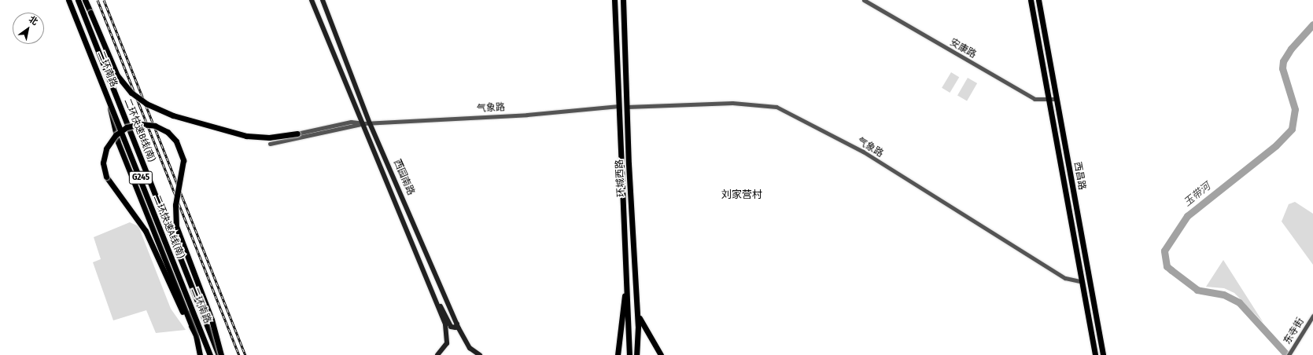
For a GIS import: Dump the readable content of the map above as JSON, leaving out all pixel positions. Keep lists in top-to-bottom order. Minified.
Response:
{"streets":{"main road":["二环南路","二环快速B线(南)","西昌路","G245","西园南路","环城西路","二环快速A线(南)"],"street":["安康路","气象路","东寺街"]},"crossings":[["安康路","西昌路"],["二环南路","二环快速A线(南)"],["气象路","西昌路"],["气象路","西园南路"],["气象路","环城西路"]],"districts":["刘家营村"],"water":["玉带河"],"north":"top right"}
